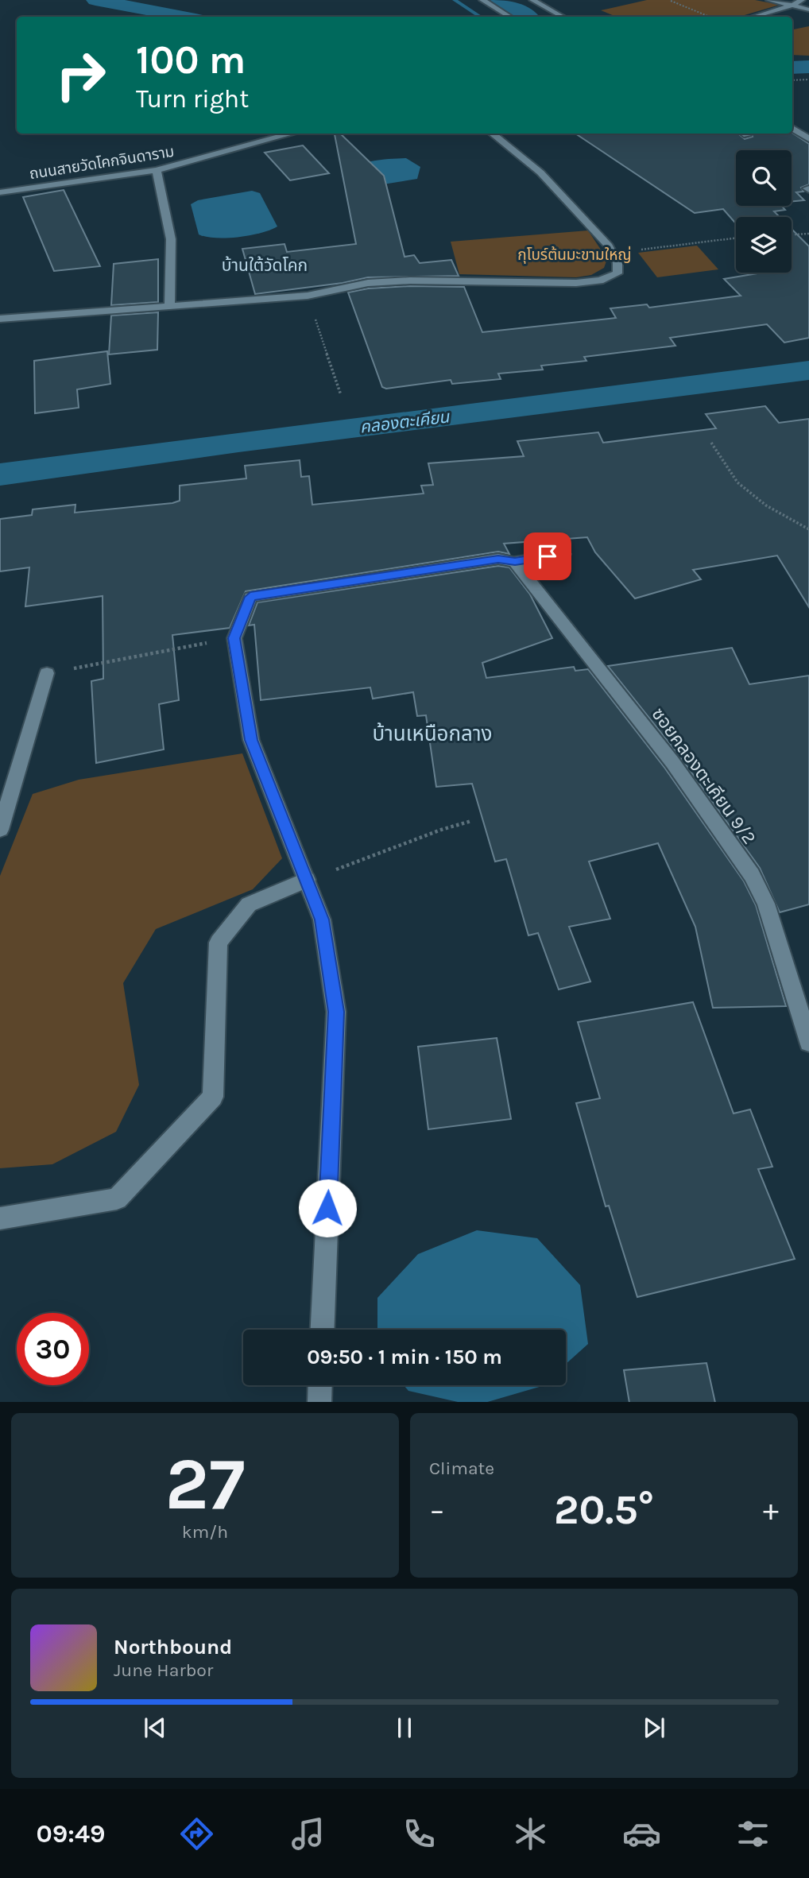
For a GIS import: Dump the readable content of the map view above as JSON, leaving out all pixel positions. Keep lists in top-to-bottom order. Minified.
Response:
{"streets":{"street":["ถนนสายวัดโคกจินดาราม","ซอยคลองตะเคียน 9/2"]},"districts":["บ้านใต้วัดโคก","บ้านเหนือกลาง"],"water":["คลองตะเคียน"],"parks":["กุโบร์ต้นมะขามใหญ่"],"page":{"turn":["100 m","Turn right"],"limit":"30","trip":"09:50 · 1 min · 150 m","tile":[["27","km/h"],"Climate"],"heat":["−","20.5°","+"],"song":["Northbound","June Harbor"],"tabs":"09:49"}}
